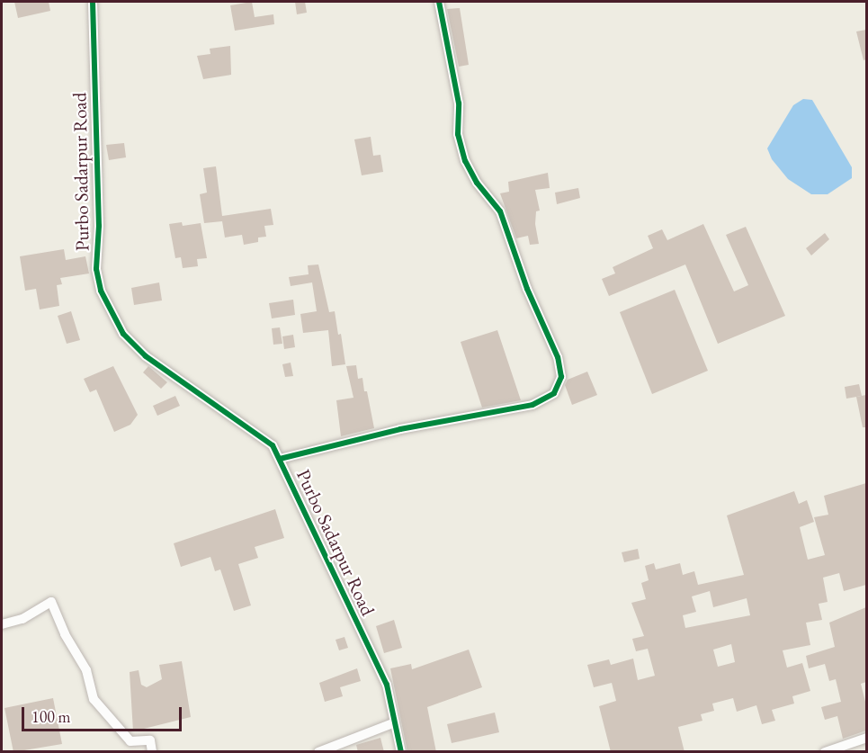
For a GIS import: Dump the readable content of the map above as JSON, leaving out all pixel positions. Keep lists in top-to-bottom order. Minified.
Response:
{"streets":{"street":["Purbo Sadarpur Road"]},"scale_bar":"100 m"}
